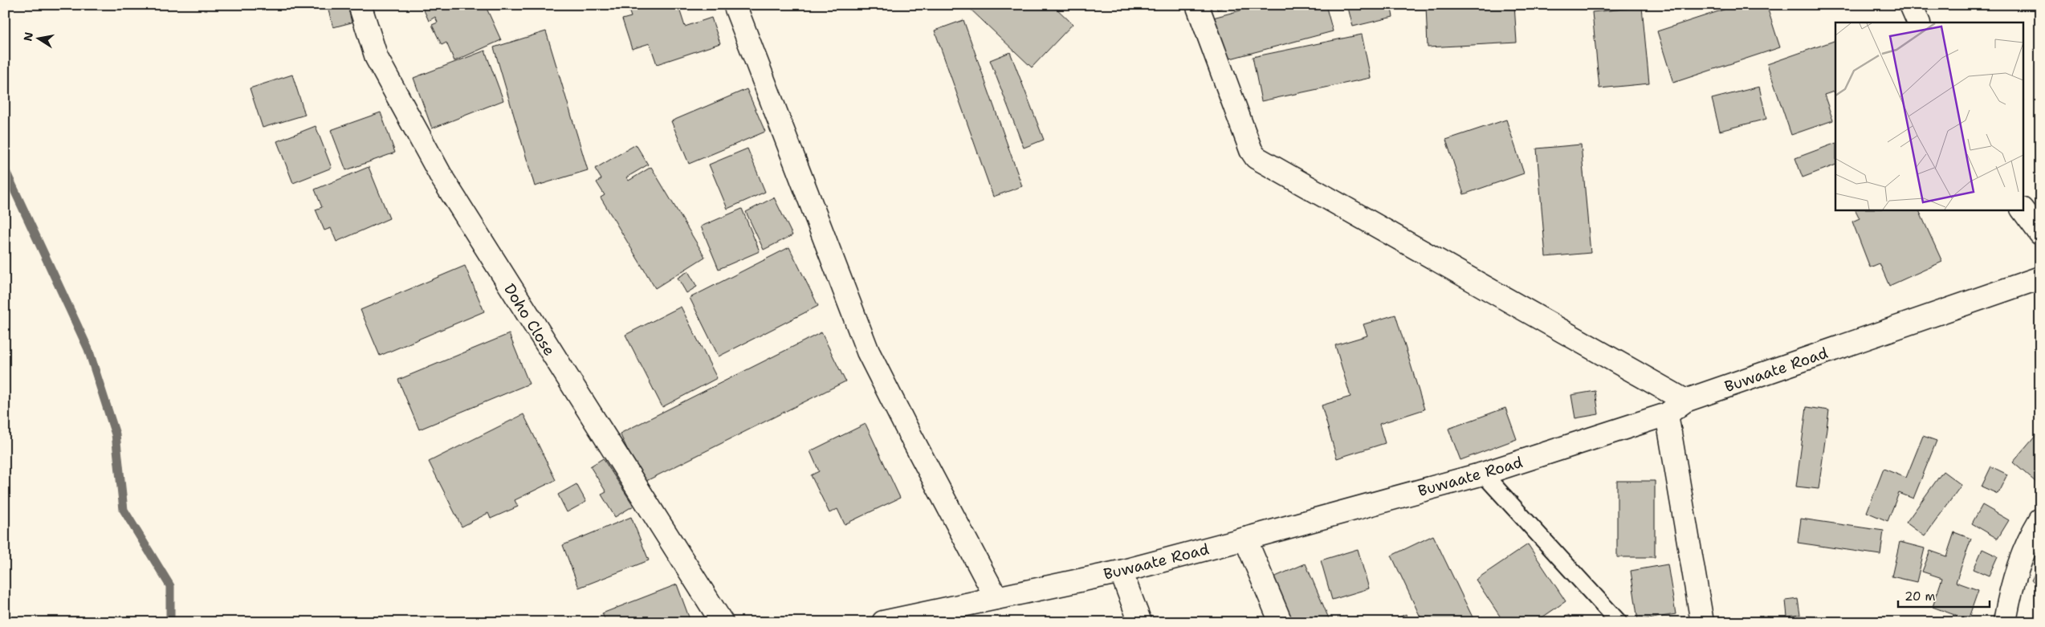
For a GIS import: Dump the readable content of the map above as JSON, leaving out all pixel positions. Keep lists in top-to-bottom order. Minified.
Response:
{"streets":{"street":["Doho Close","Buwaate Road"]},"scale_bar":"20 m","north":"left"}
